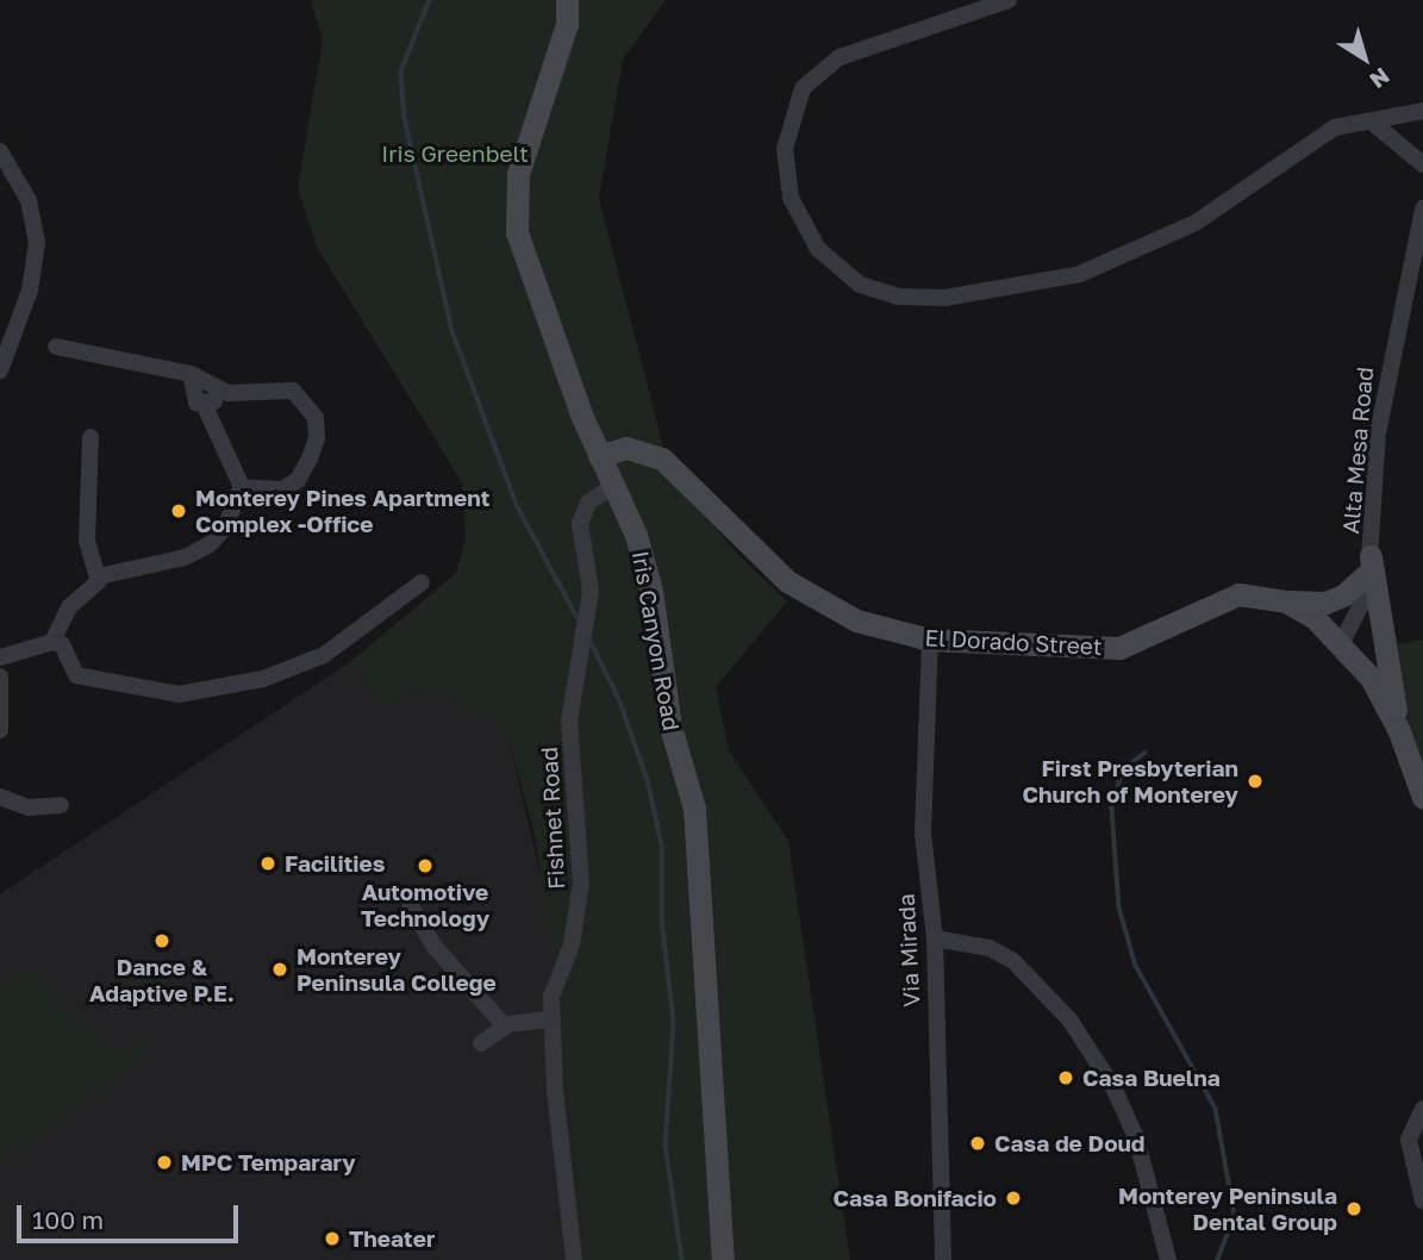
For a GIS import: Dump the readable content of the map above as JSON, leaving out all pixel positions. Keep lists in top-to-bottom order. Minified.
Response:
{"streets":{"street":["Alta Mesa Road","Iris Canyon Road","El Dorado Street","Fishnet Road","Via Mirada"]},"crossings":[["Alta Mesa Road","El Dorado Street"],["Iris Canyon Road","El Dorado Street"],["Iris Canyon Road","Fishnet Road"],["El Dorado Street","Via Mirada"]],"parks":["Iris Greenbelt"],"places":["Monterey Pines Apartment Complex -Office","First Presbyterian Church of Monterey","Facilities","Automotive Technology","Dance & Adaptive P.E.","Monterey Peninsula College","Casa Buelna","Casa de Doud","MPC Temparary","Casa Bonifacio","Monterey Peninsula Dental Group","Theater"],"scale_bar":"100 m","north":"bottom right"}
